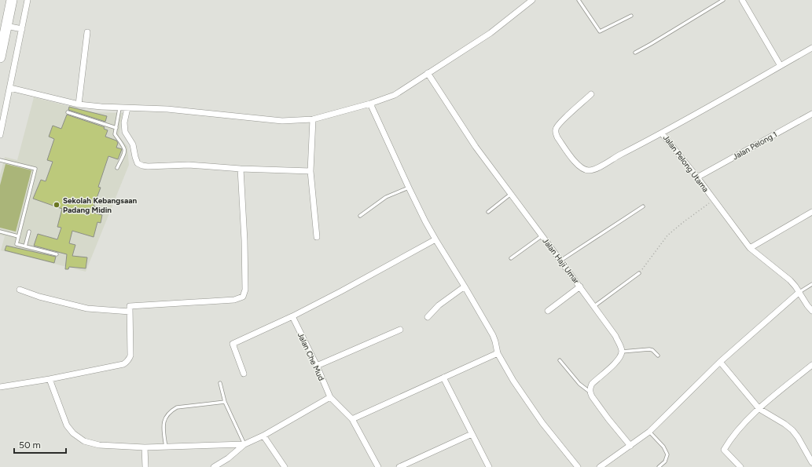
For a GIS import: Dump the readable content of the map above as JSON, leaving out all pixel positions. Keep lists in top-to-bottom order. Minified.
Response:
{"streets":{"street":["Jalan Pelong 1","Jalan Pelong Utama","Jalan Haji Umar","Jalan Che Mud"]},"crossings":[["Jalan Pelong 1","Jalan Pelong Utama"]],"places":["Sekolah Kebangsaan Padang Midin"],"scale_bar":"50 m"}
